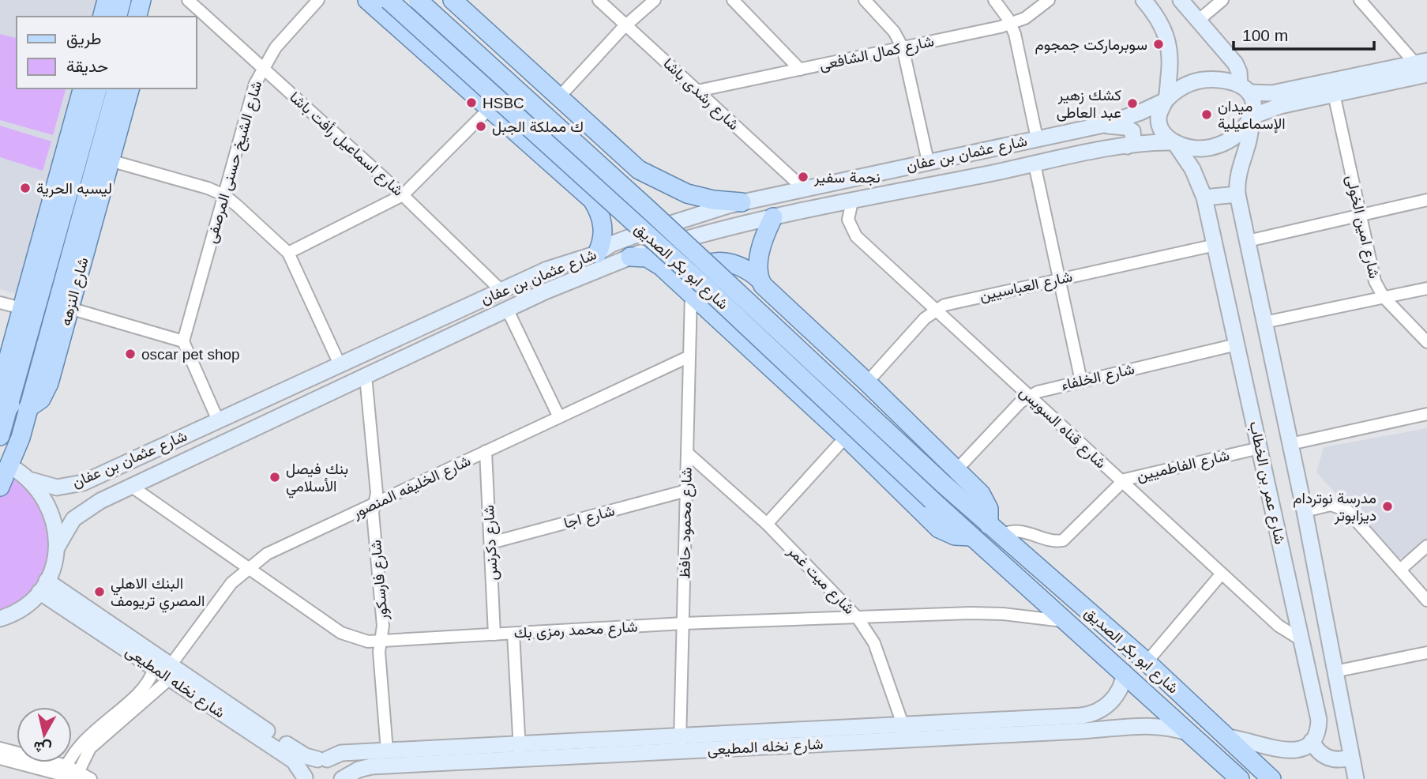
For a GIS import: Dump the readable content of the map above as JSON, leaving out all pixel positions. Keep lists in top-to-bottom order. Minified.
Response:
{"streets":{"main road":["شارع ابو بكر الصديق","شارع النزهه"],"street":["شارع كمال الشافعى","شارع رشدى باشا","شارع اسماعيل رأفت باشا","شارع عثمان بن عفان","شارع الشيخ حسنى المرصفى","شارع امين الخولى","شارع العباسيين","شارع الخلفاء","شارع قناه السويس","شارع الفاطميين","شارع عمر بن الخطاب","شارع الخليفه المنصور","شارع اجا","شارع محمود حافظ","شارع دكرنس","شارع فارسكور","شارع ميت غمر","شارع محمد رمزى بك","شارع نخله المطيعى"]},"crossings":[["شارع كمال الشافعى","شارع رشدى باشا"],["شارع رشدى باشا","شارع عثمان بن عفان"],["شارع اسماعيل رأفت باشا","شارع عثمان بن عفان"],["شارع اسماعيل رأفت باشا","شارع الشيخ حسنى المرصفى"],["شارع عثمان بن عفان","شارع ابو بكر الصديق"],["شارع عثمان بن عفان","شارع قناه السويس"],["شارع عثمان بن عفان","شارع عمر بن الخطاب"],["شارع عثمان بن عفان","شارع فارسكور"],["شارع عثمان بن عفان","شارع محمد رمزى بك"],["شارع ابو بكر الصديق","شارع العباسيين"],["شارع ابو بكر الصديق","شارع الخلفاء"],["شارع ابو بكر الصديق","شارع الفاطميين"],["شارع ابو بكر الصديق","شارع محمود حافظ"],["شارع ابو بكر الصديق","شارع محمد رمزى بك"],["شارع ابو بكر الصديق","شارع نخله المطيعى"],["شارع العباسيين","شارع قناه السويس"],["شارع العباسيين","شارع عمر بن الخطاب"],["شارع الخلفاء","شارع قناه السويس"],["شارع الخلفاء","شارع عمر بن الخطاب"],["شارع قناه السويس","شارع الفاطميين"],["شارع قناه السويس","شارع عمر بن الخطاب"],["شارع الفاطميين","شارع عمر بن الخطاب"],["شارع الخليفه المنصور","شارع محمود حافظ"],["شارع الخليفه المنصور","شارع دكرنس"],["شارع الخليفه المنصور","شارع فارسكور"],["شارع الخليفه المنصور","شارع محمد رمزى بك"],["شارع الخليفه المنصور","شارع نخله المطيعى"],["شارع اجا","شارع محمود حافظ"],["شارع اجا","شارع دكرنس"],["شارع محمود حافظ","شارع ميت غمر"],["شارع محمود حافظ","شارع محمد رمزى بك"],["شارع محمود حافظ","شارع نخله المطيعى"],["شارع دكرنس","شارع محمد رمزى بك"],["شارع فارسكور","شارع محمد رمزى بك"],["شارع فارسكور","شارع نخله المطيعى"],["شارع ميت غمر","شارع محمد رمزى بك"],["شارع ميت غمر","شارع نخله المطيعى"]],"places":["سوبرماركت جمجوم","HSBC","كشك زهير عبد العاطى","ميدان الإسماعيلية","ك مملكة الجبل","نجمة سفير","ليسبه الحرية","oscar pet shop","بنك فيصل الأسلامي","مدرسة نوتردام ديزابوتر","البنك الاهلي المصري تريومف"],"legend":["طريق","حديقة"],"scale_bar":"100 m","north":"bottom"}
